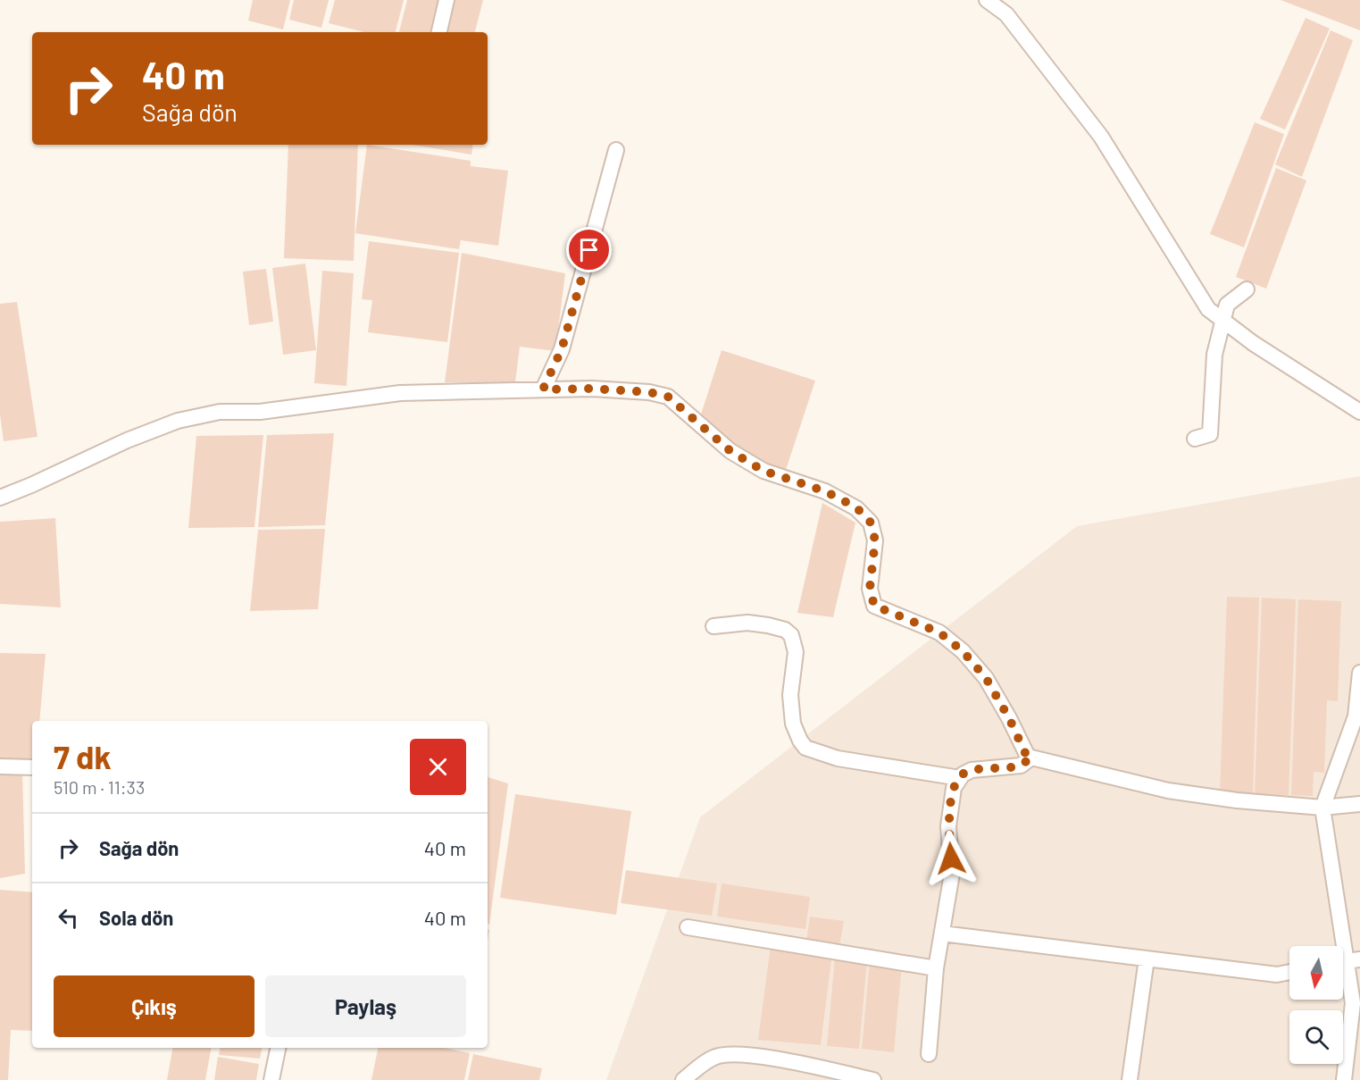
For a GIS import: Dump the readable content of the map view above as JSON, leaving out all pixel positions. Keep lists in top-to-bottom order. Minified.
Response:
{"north":"bottom","page":{"turn":["40 m","Sağa dön"],"heading":["7 dk","510 m · 11:33"],"list":[{"name":"Sağa dön","value":"40 m"},{"name":"Sola dön","value":"40 m"}],"buttons":["Çıkış","Paylaş"]}}
